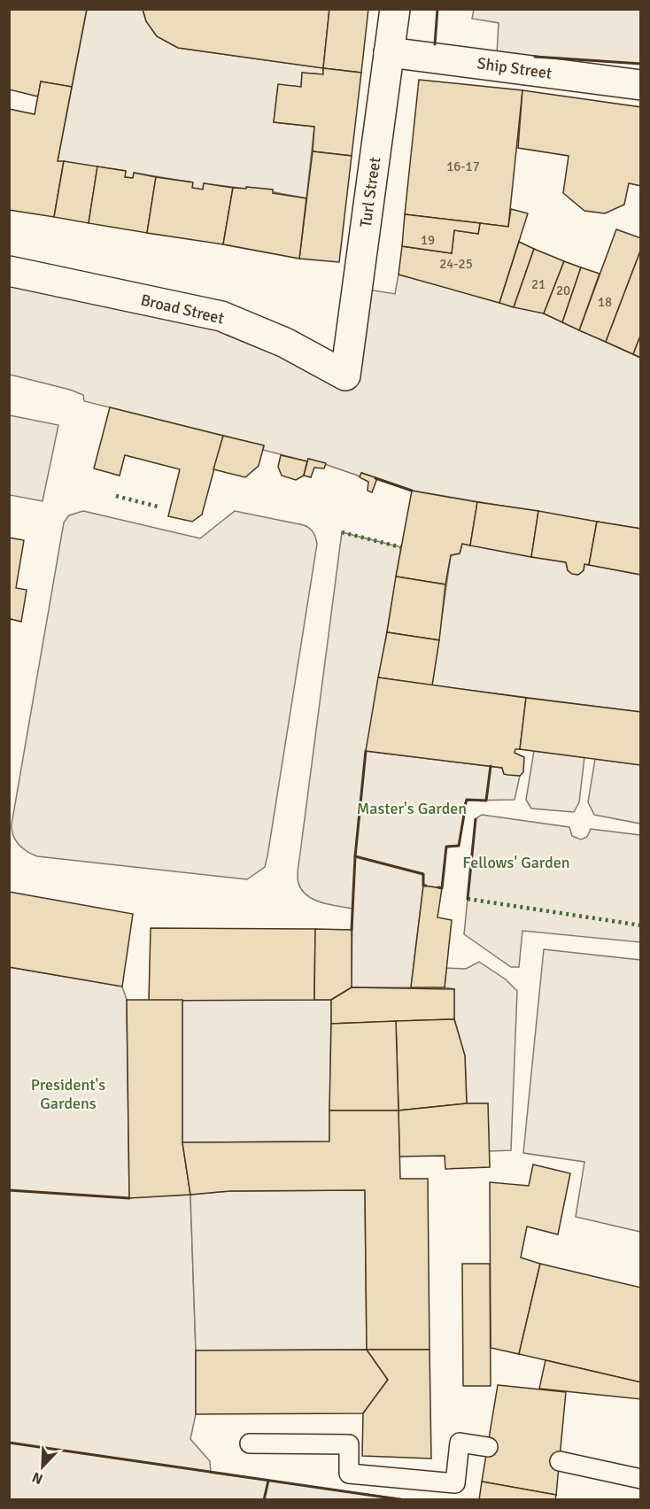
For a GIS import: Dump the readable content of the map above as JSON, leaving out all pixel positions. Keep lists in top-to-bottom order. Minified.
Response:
{"streets":{"street":["Ship Street","Turl Street","Broad Street"]},"crossings":[["Ship Street","Turl Street"],["Turl Street","Broad Street"]],"parks":["Master's Garden","Fellows' Garden","President's Gardens"],"house_numbers":["16-17","19","24-25","21","20","18"],"north":"bottom left"}
